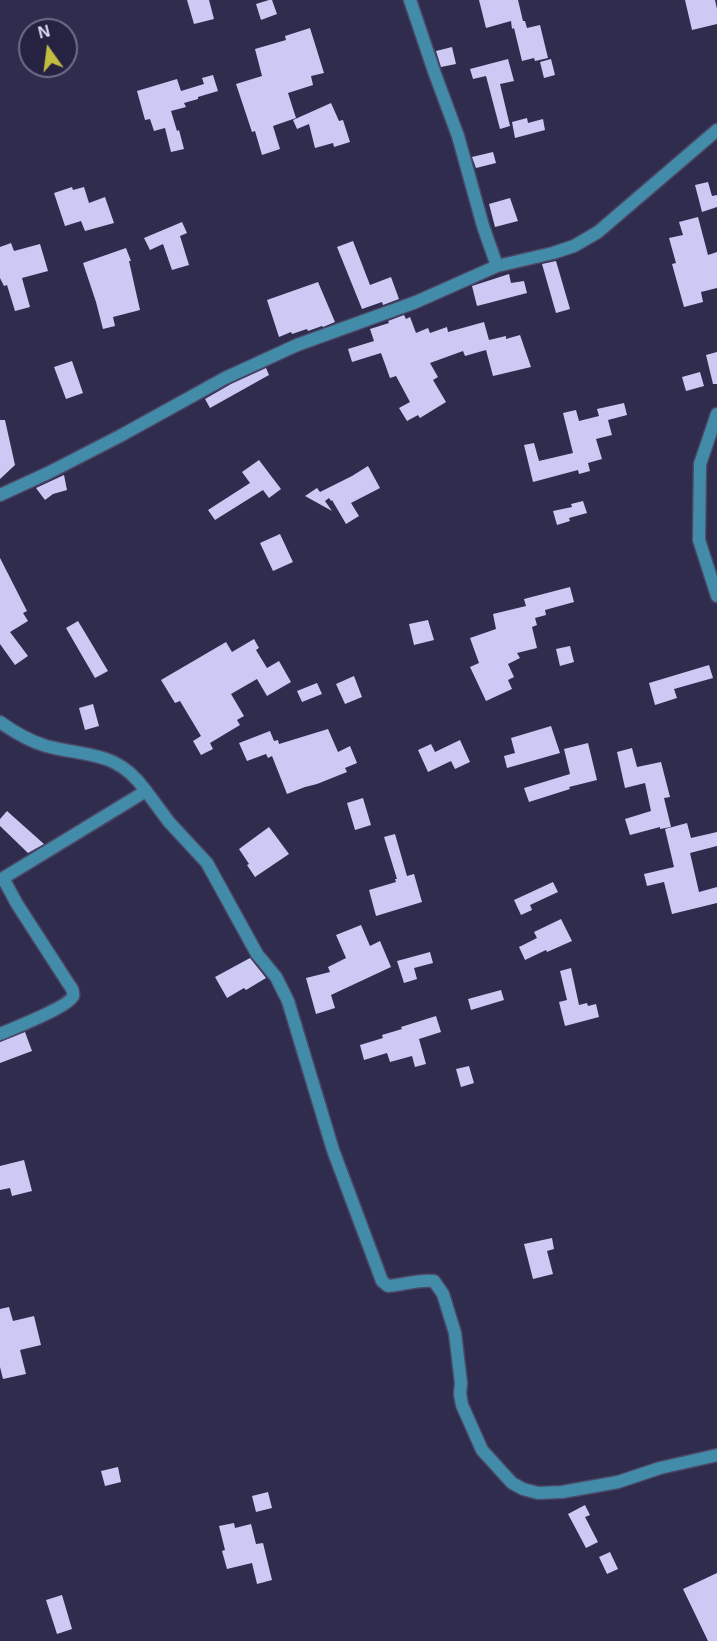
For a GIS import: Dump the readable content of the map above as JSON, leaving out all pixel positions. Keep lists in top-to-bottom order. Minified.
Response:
{"north":"top"}
